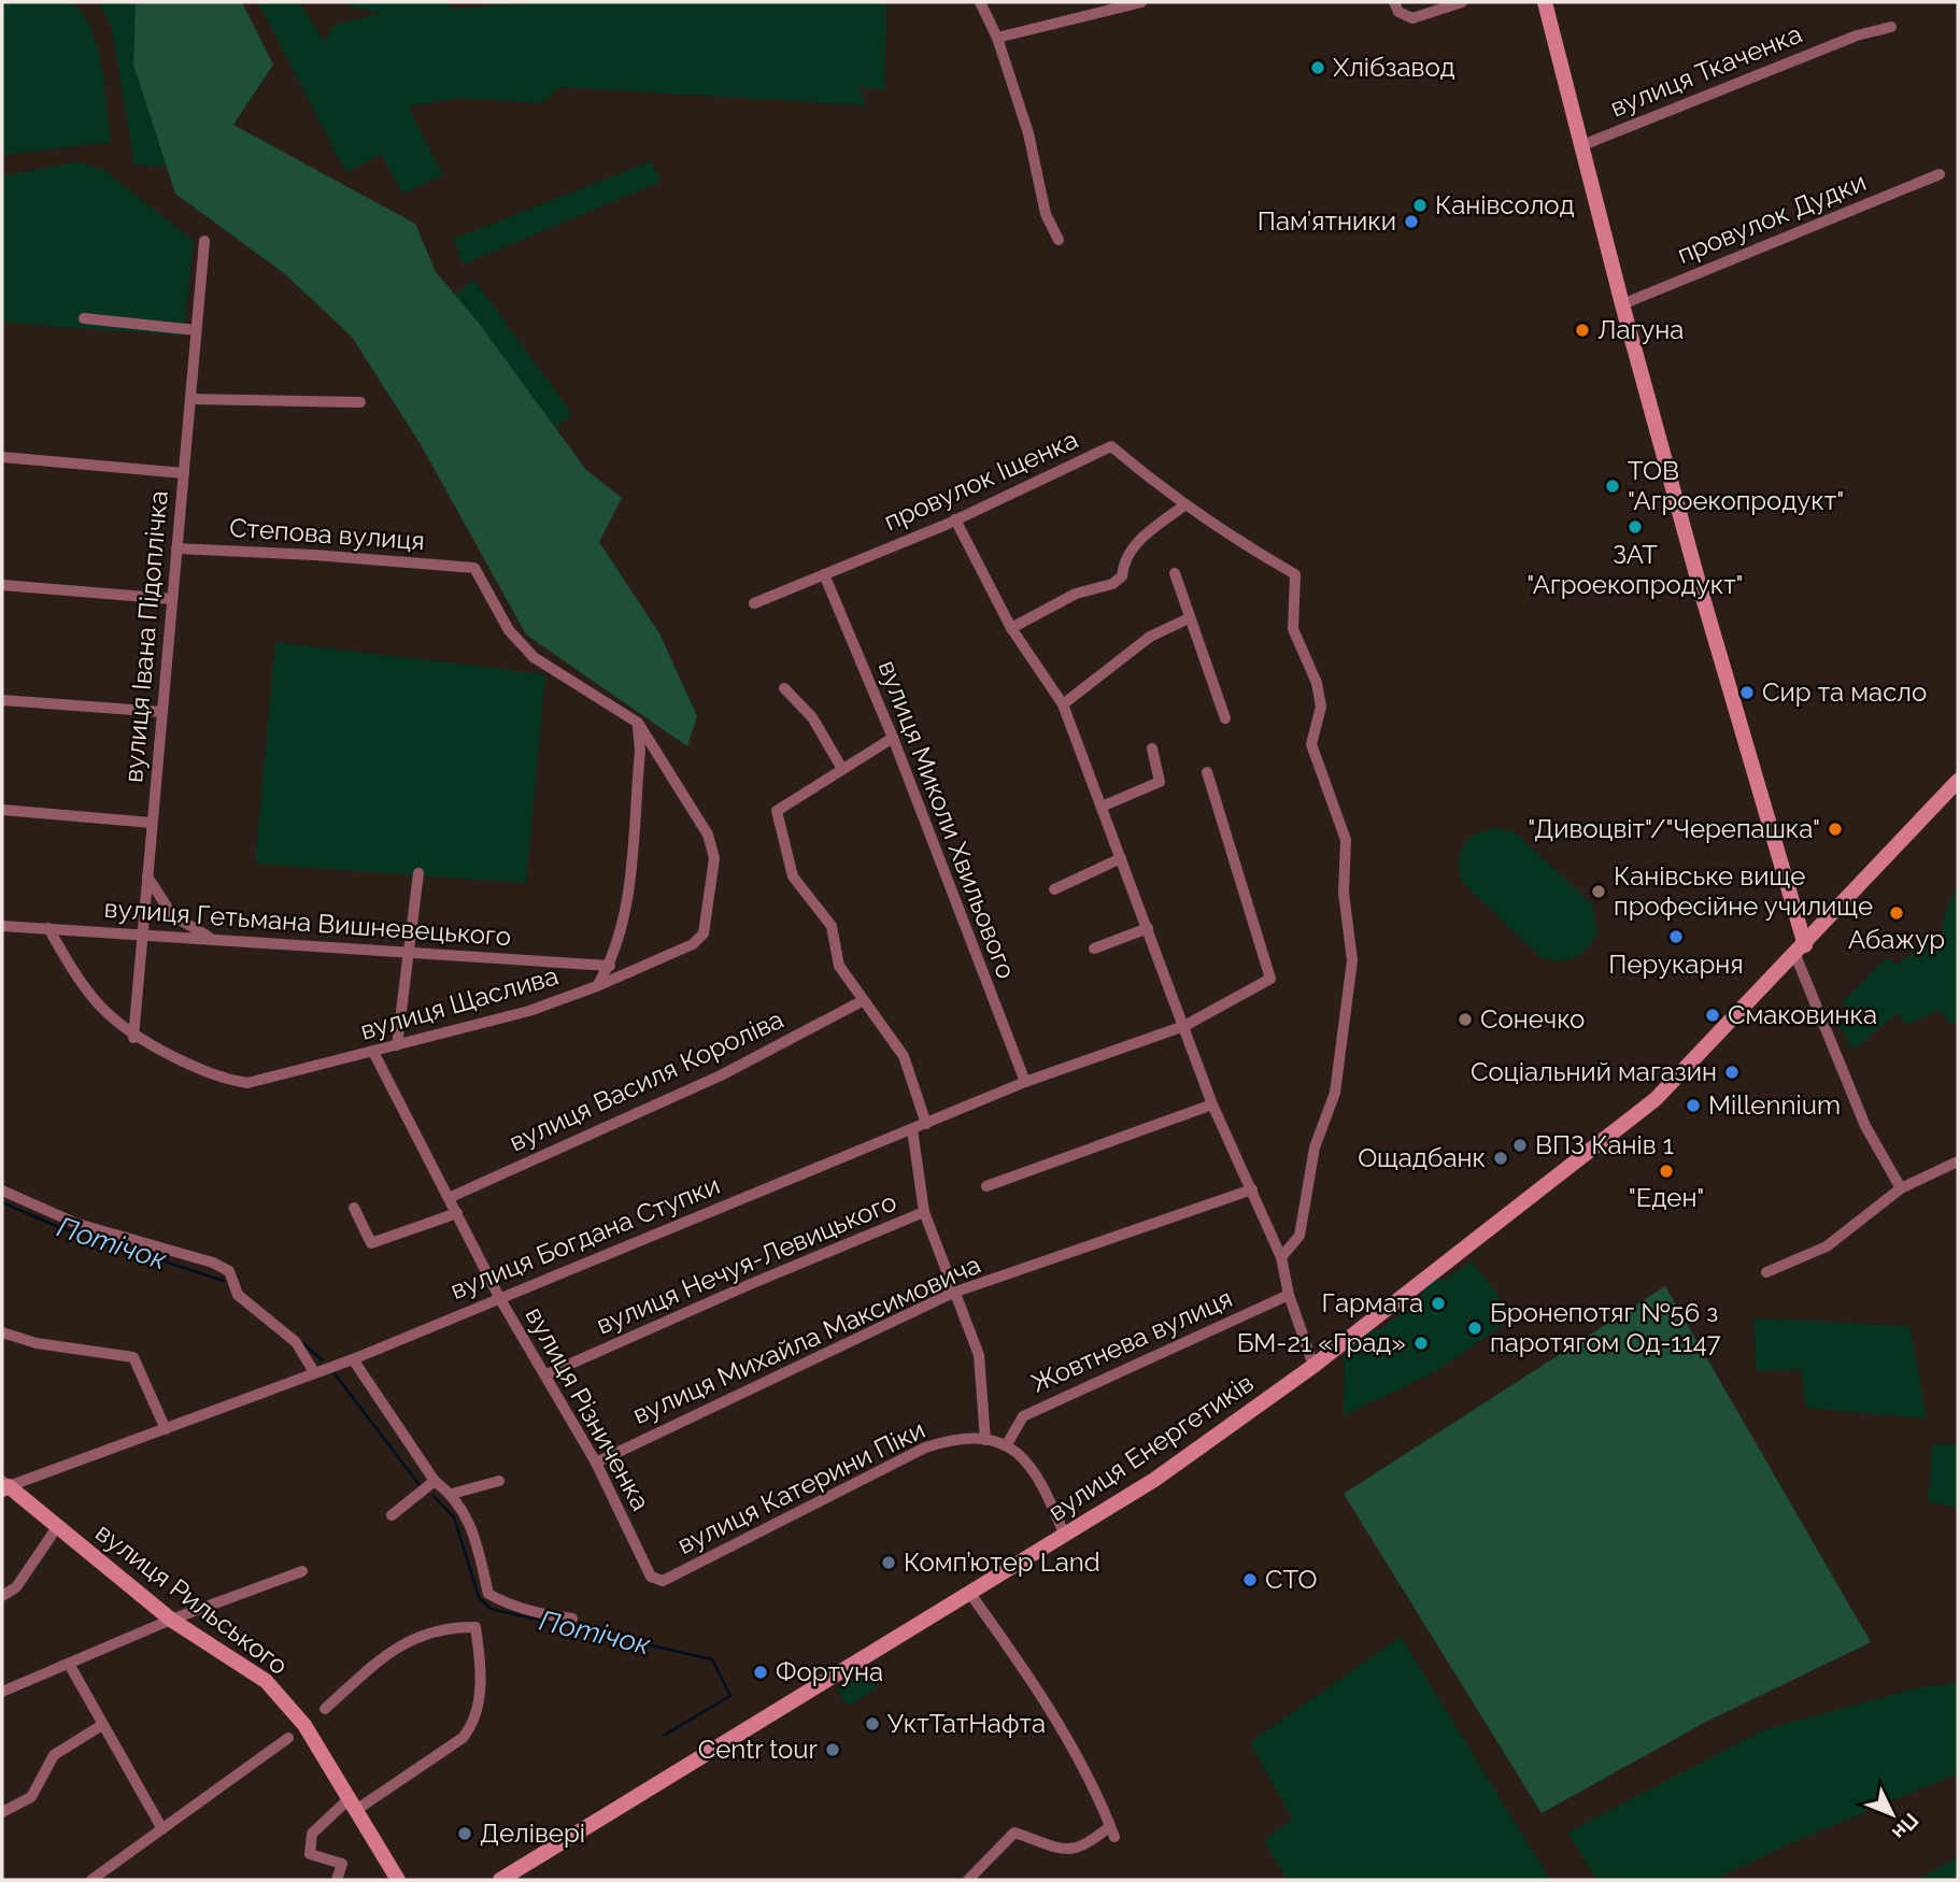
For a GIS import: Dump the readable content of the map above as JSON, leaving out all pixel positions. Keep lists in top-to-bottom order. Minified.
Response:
{"streets":{"main road":["вулиця Енергетиків","вулиця Рильського"],"street":["вулиця Ткаченка","провулок Дудки","провулок Іщенка","Степова вулиця","вулиця Івана Підоплічка","вулиця Миколи Хвильового","вулиця Гетьмана Вишневецького","вулиця Щаслива","вулиця Василя Короліва","вулиця Богдана Ступки","вулиця Нечуя-Левицького","вулиця Михайла Максимовича","Жовтнева вулиця","вулиця Різниченка","вулиця Катерини Піки"]},"crossings":[["провулок Іщенка","вулиця Миколи Хвильового"],["Степова вулиця","вулиця Івана Підоплічка"],["Степова вулиця","вулиця Щаслива"],["вулиця Івана Підоплічка","вулиця Гетьмана Вишневецького"],["вулиця Івана Підоплічка","вулиця Щаслива"],["вулиця Миколи Хвильового","вулиця Богдана Ступки"],["вулиця Гетьмана Вишневецького","вулиця Щаслива"],["вулиця Щаслива","вулиця Різниченка"],["вулиця Василя Короліва","вулиця Різниченка"],["вулиця Богдана Ступки","вулиця Різниченка"],["вулиця Богдана Ступки","вулиця Рильського"],["вулиця Нечуя-Левицького","вулиця Різниченка"],["вулиця Михайла Максимовича","вулиця Різниченка"],["Жовтнева вулиця","вулиця Катерини Піки"],["вулиця Різниченка","вулиця Катерини Піки"]],"water":["Потічок"],"places":["Хлібзавод","Канівсолод","Пам’ятники","Лагуна","ТОВ \"Агроекопродукт\"","ЗАТ \"Агроекопродукт\"","Сир та масло","\"Дивоцвіт\"/\"Черепашка\"","Канівське вище професійне училище","Абажур","Перукарня","Смаковинка","Сонечко","Соціальний магазин","Millennium","ВПЗ Канів 1","Ощадбанк","\"Еден\"","Гармата","Бронепотяг №56 з паротягом Од-1147","БМ-21 «Град»","Комп’ютер Land","СТО","Фортуна","УктТатНафта","Centr tour","Делівері"],"north":"bottom right"}
